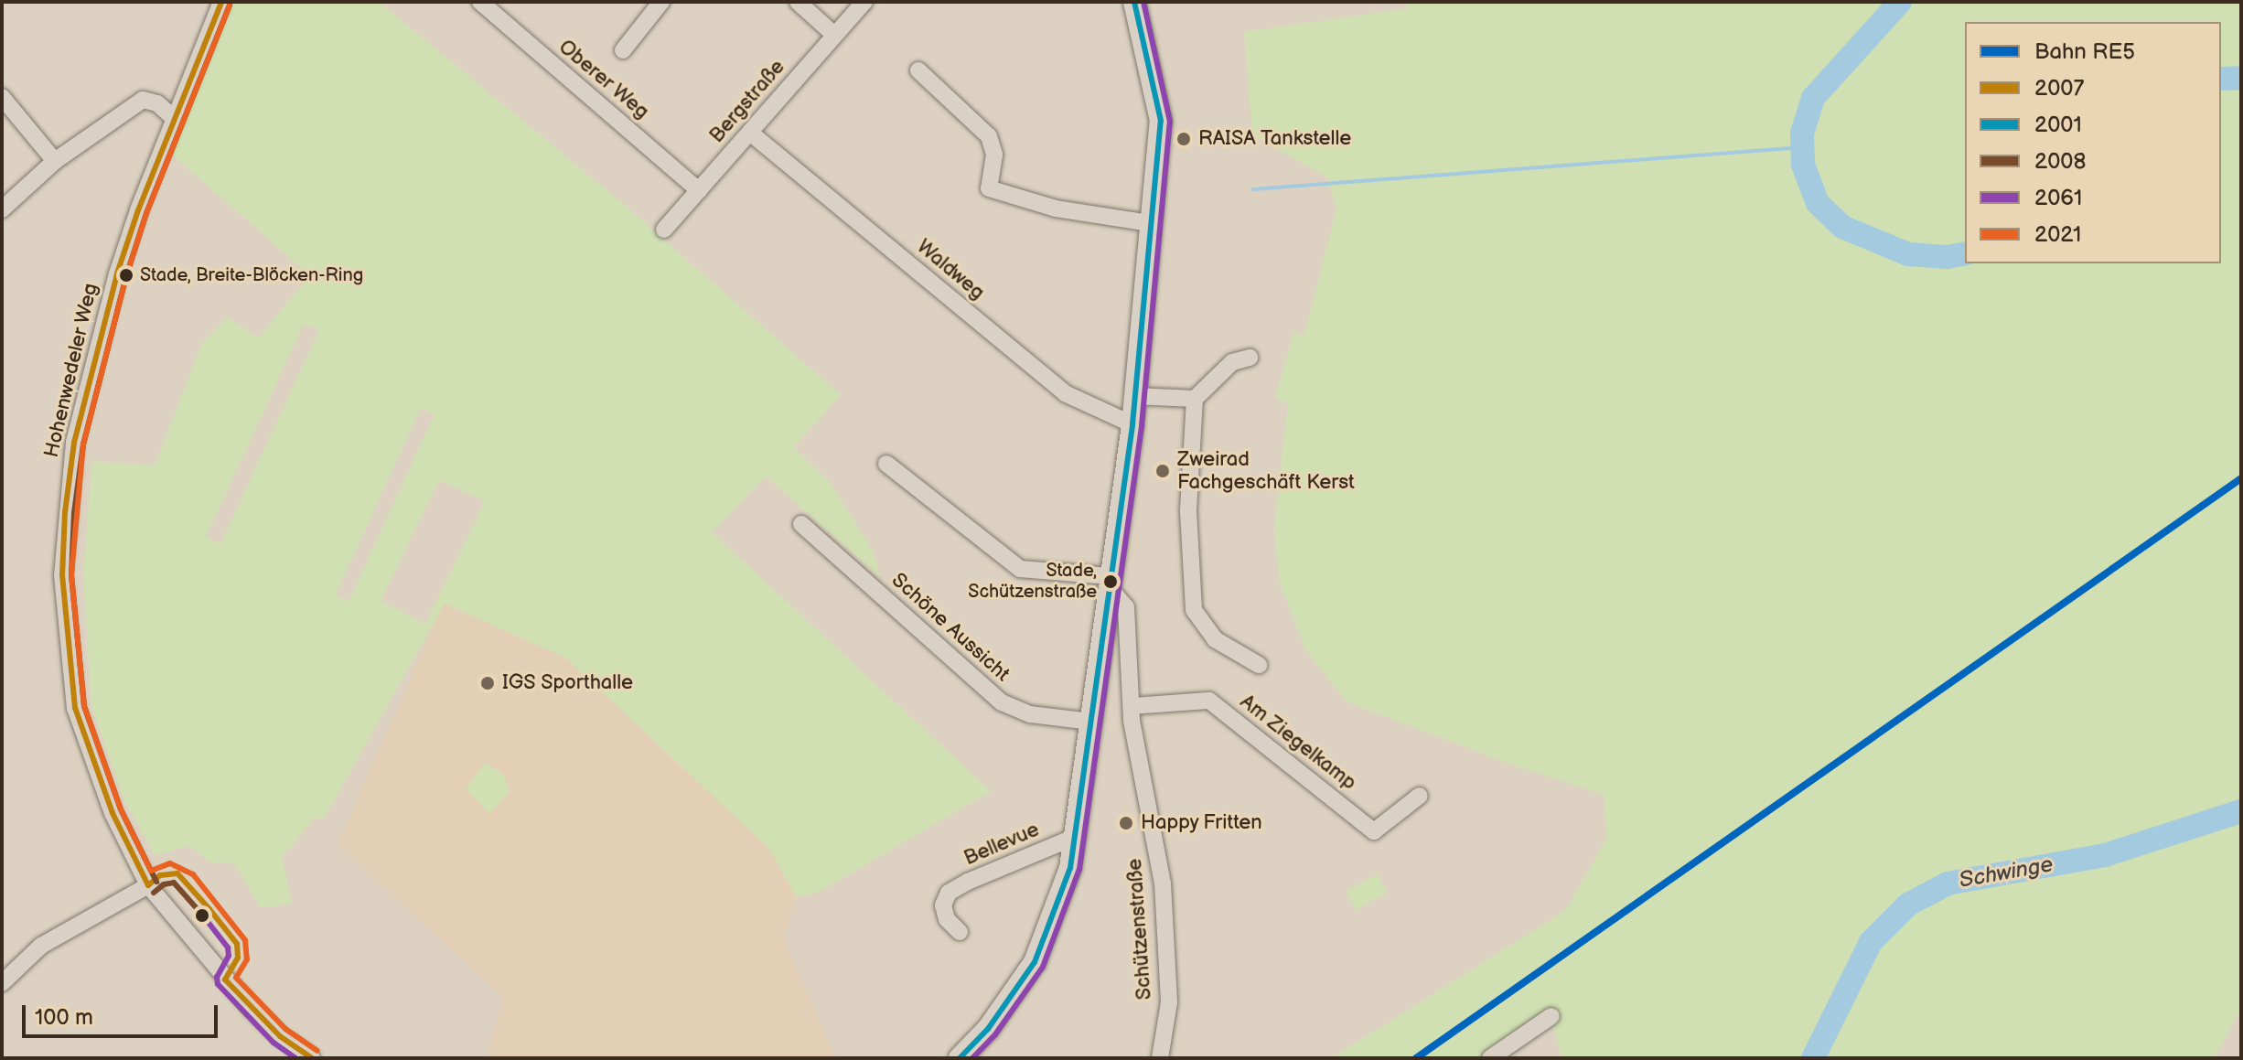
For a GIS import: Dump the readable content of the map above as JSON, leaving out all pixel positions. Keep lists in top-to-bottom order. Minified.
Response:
{"streets":{"street":["Oberer Weg","Bergstraße","Waldweg","Hohenwedeler Weg","Schöne Aussicht","Am Ziegelkamp","Bellevue","Schützenstraße"]},"crossings":[["Oberer Weg","Bergstraße"],["Bergstraße","Waldweg"],["Am Ziegelkamp","Schützenstraße"]],"water":["Schwinge"],"places":["RAISA Tankstelle","Stade, Breite-Blöcken-Ring","Zweirad Fachgeschäft Kerst","Stade, Schützenstraße","IGS Sporthalle","Happy Fritten"],"lines":["transit line 2007","transit line 2001","transit line 2061","transit line 2008","transit line 2021","rail line RE5"],"legend":["Bahn RE5","2007","2001","2008","2061","2021"],"scale_bar":"100 m"}
